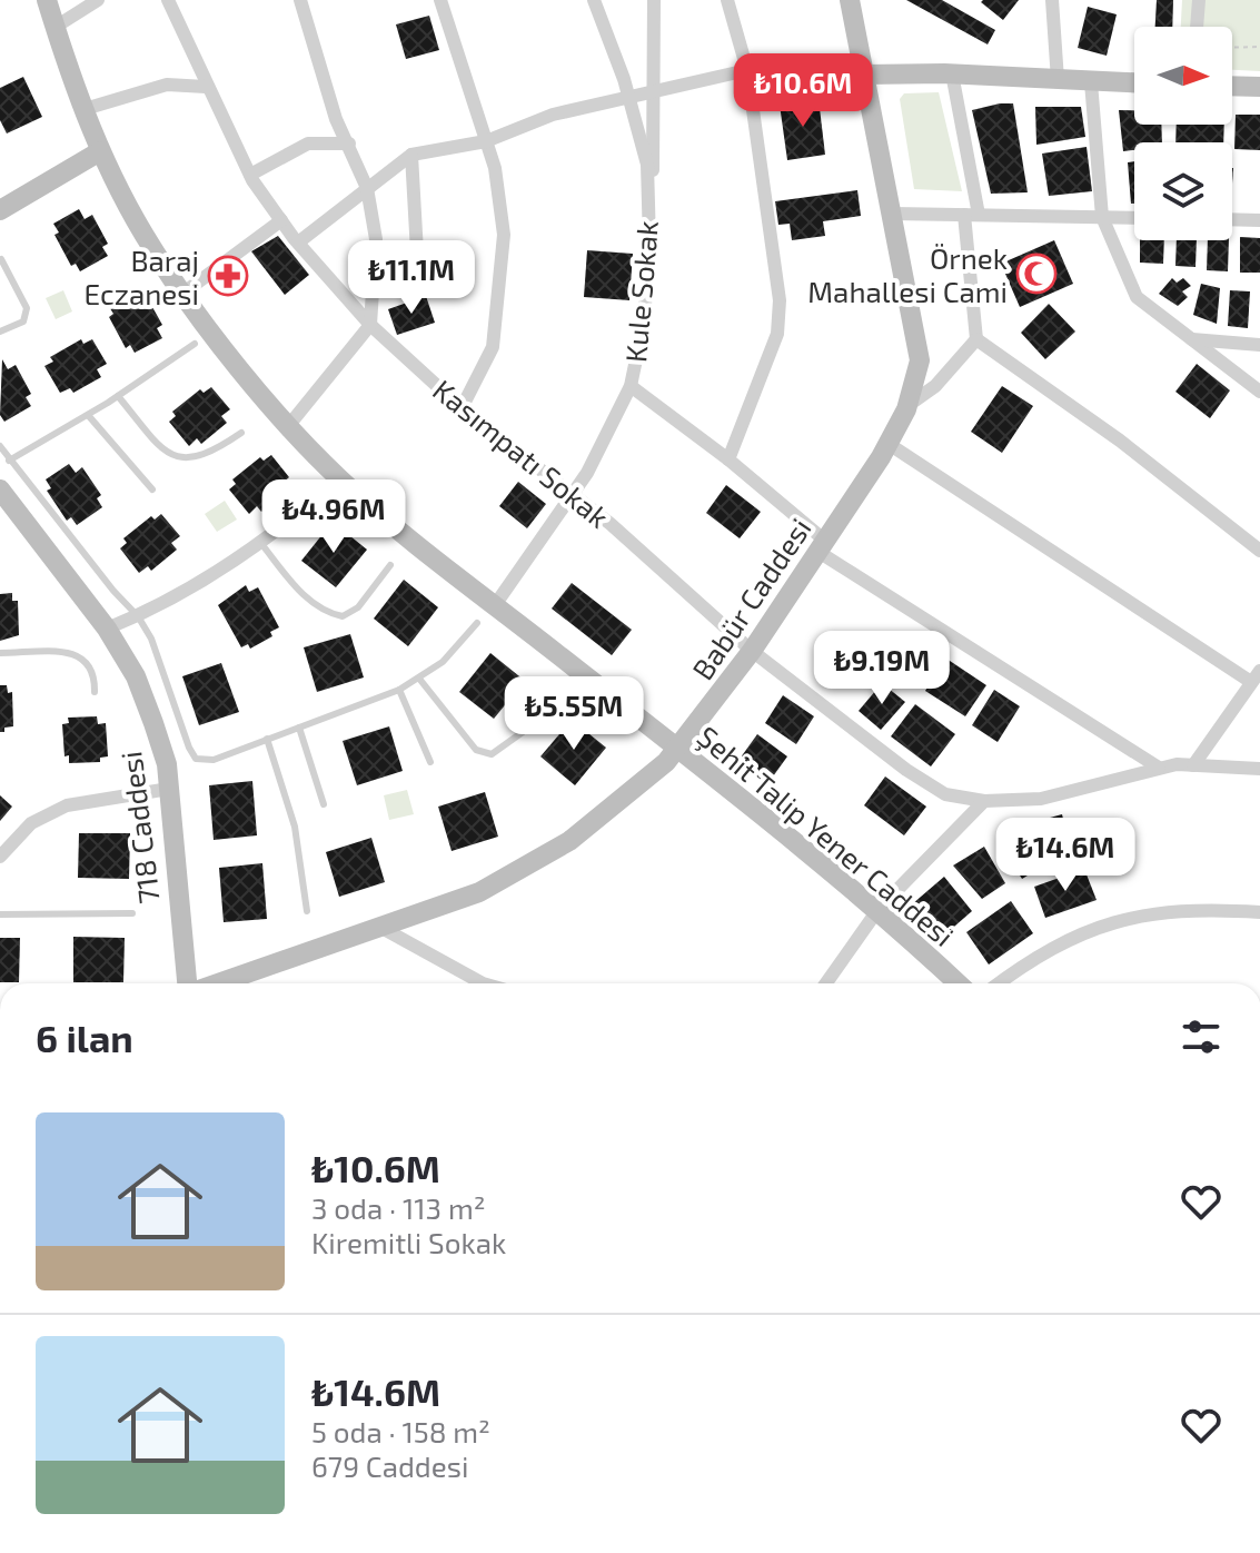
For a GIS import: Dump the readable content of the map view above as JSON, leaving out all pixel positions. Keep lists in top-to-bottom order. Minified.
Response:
{"streets":{"street":["Kule Sokak","Kasımpatı Sokak","Babür Caddesi","718 Caddesi","Şehit Talip Yener Caddesi"]},"crossings":[["Kule Sokak","Kasımpatı Sokak"],["Kule Sokak","Şehit Talip Yener Caddesi"],["Kasımpatı Sokak","Babür Caddesi"],["Babür Caddesi","Şehit Talip Yener Caddesi"]],"places":{"mosque":["Örnek Mahallesi Cami"],"pharmacy":["Baraj Eczanesi"]},"north":"right","page":{"price":["₺10.6M","₺11.1M","₺4.96M","₺9.19M","₺5.55M","₺14.6M"],"heading":"6 ilan","list":[{"name":"₺10.6M","note":"3 oda · 113 m² · Kiremitli Sokak"},{"name":"₺14.6M","note":"5 oda · 158 m² · 679 Caddesi"}]}}
